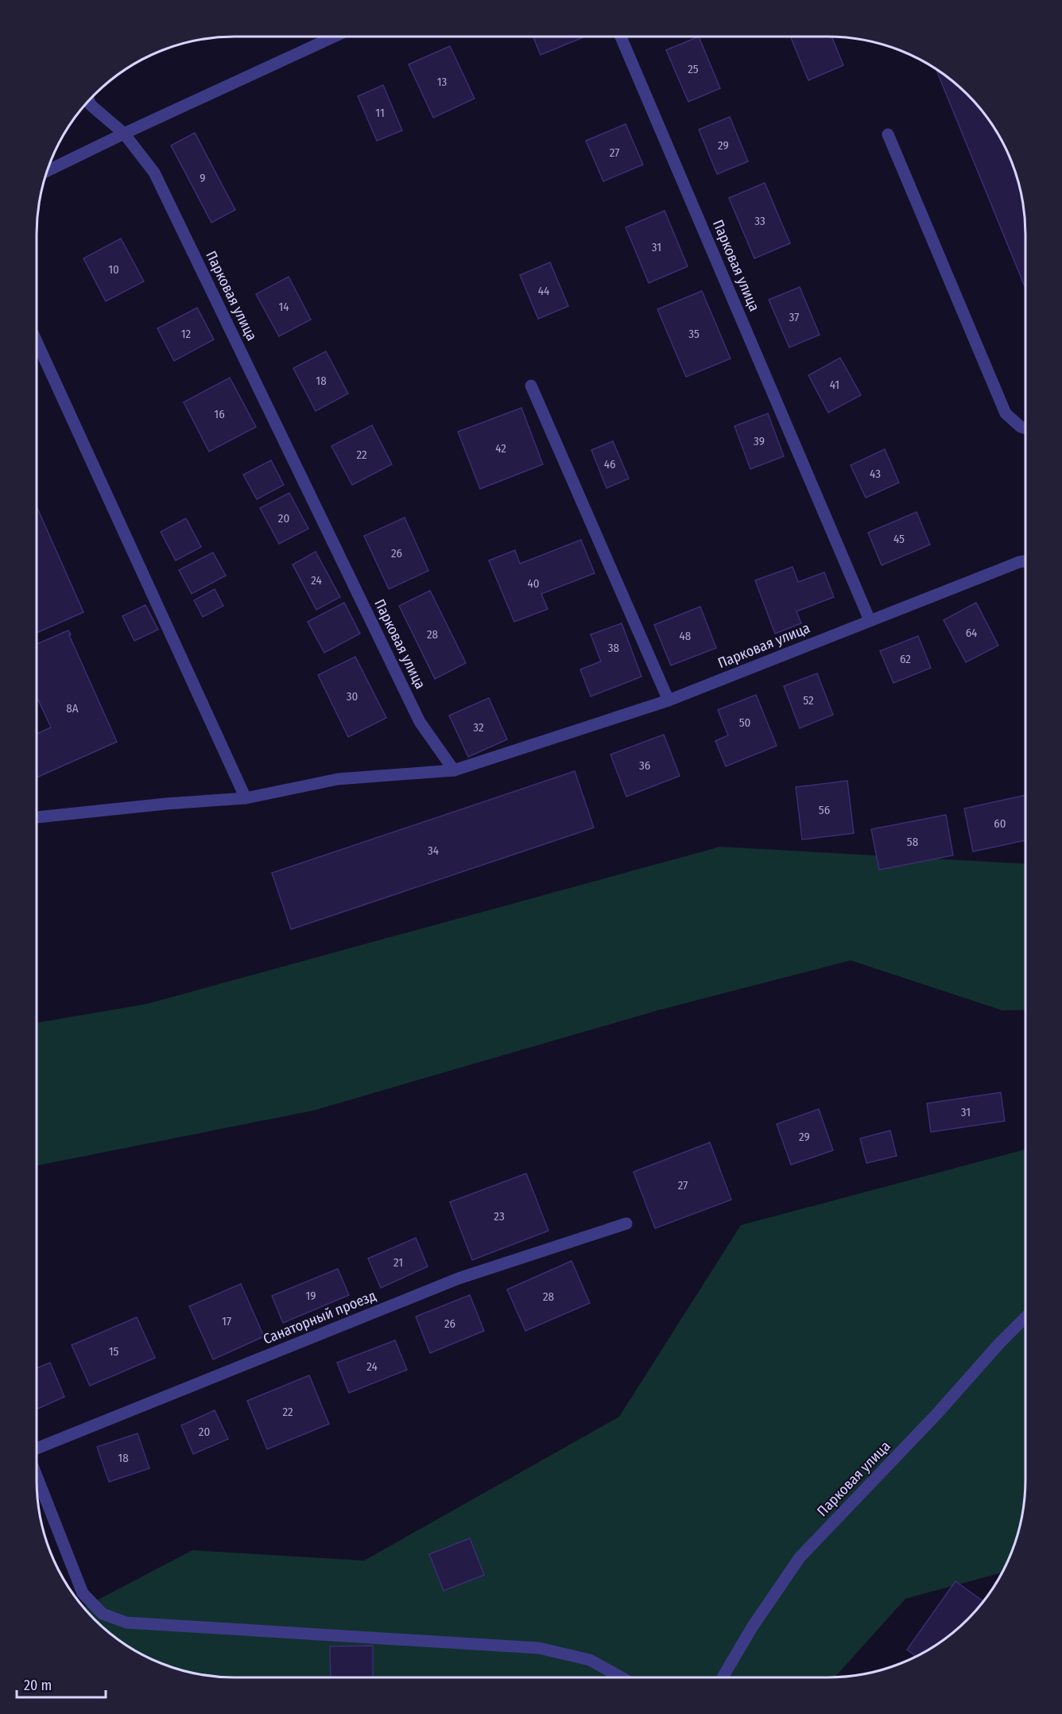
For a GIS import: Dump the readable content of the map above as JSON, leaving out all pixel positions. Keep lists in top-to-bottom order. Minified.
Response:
{"streets":{"street":["Парковая улица","Санаторный проезд"]},"house_numbers":["25","13","11","29","27","9","33","31","10","44","14","37","12","35","18","41","16","39","42","22","46","43","20","45","26","24","40","64","28","48","38","62","30","52","8А","50","32","36","56","60","58","34","31","29","27","23","21","19","28","17","26","15","24","22","20","18"],"scale_bar":"20 m"}
